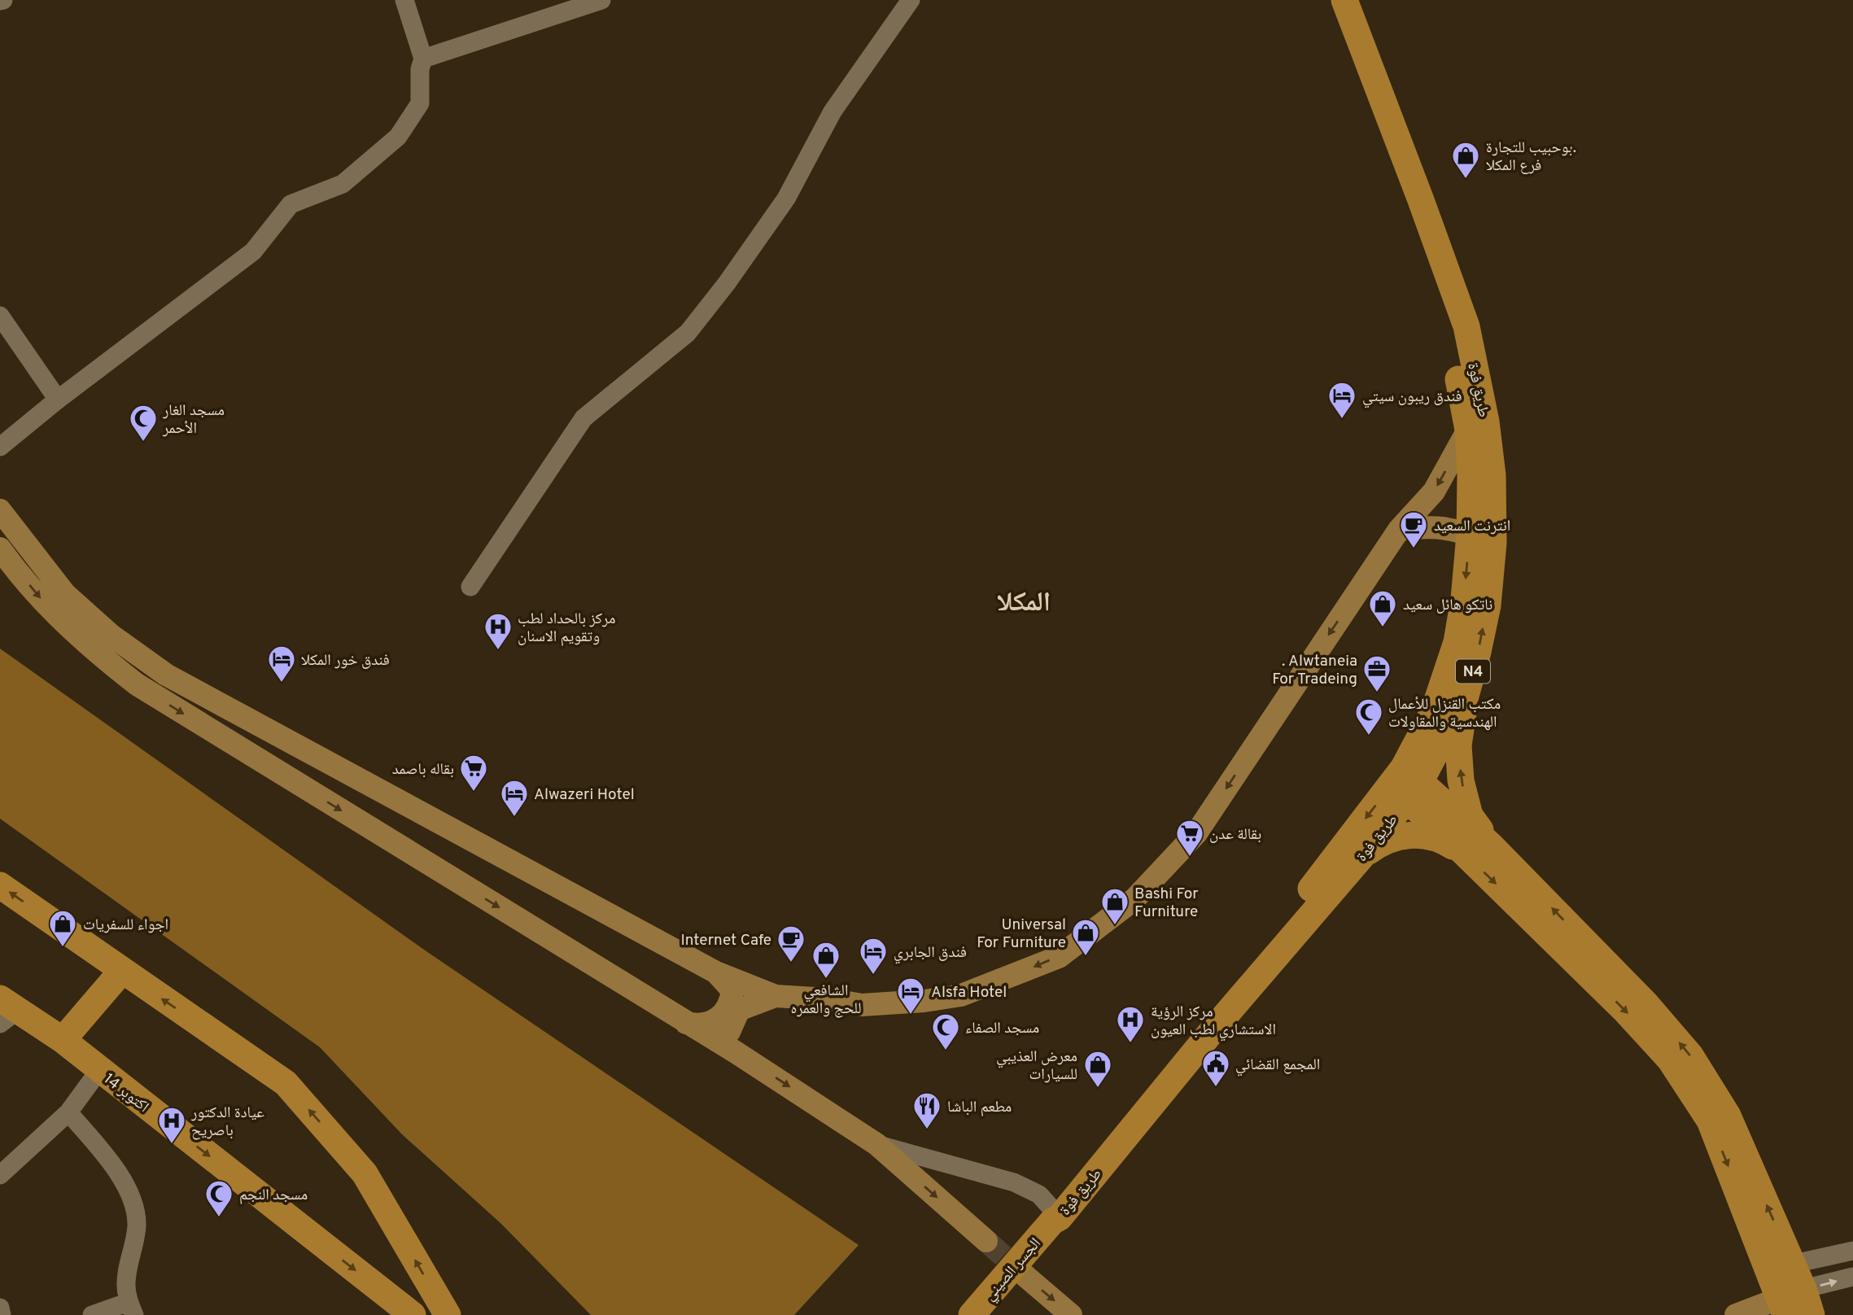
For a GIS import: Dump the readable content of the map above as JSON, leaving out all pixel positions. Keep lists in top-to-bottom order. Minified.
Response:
{"streets":{"highway":["طريق فوة","N4","14 اكتوبر","الجسر الصيني"]},"crossings":[["طريق فوة","الجسر الصيني"]],"districts":["المكلا"],"places":{"shop":["بوحبيب للتجارة. فرع المكلا","ناتكو هائل سعيد","Bashi For Furniture","اجواء للسفريات","Universal For Furniture","الشافعي للحج والعمره","معرض العذيبي للسيارات"],"hotel":["فندق ريبون سيتي","فندق خور المكلا","Alwazeri Hotel","فندق الجابري","Alsfa Hotel"],"mosque":["مسجد الغار الأحمر","مكتب القنزل للأعمال الهندسية والمقاولات","مسجد الصفاء","مسجد النجم"],"cafe":["انترنت السعيد","Internet Cafe"],"hospital":["مركز بالحداد لطب وتقويم الاسنان","مركز الرؤية الاستشاري لطب العيون","عيادة الدكتور باصريح"],"office":[". Alwtaneia For Tradeing"],"supermarket":["بقاله باصمد","بقالة عدن"],"public building":["المجمع القضائي"],"restaurant":["مطعم الباشا"]}}
